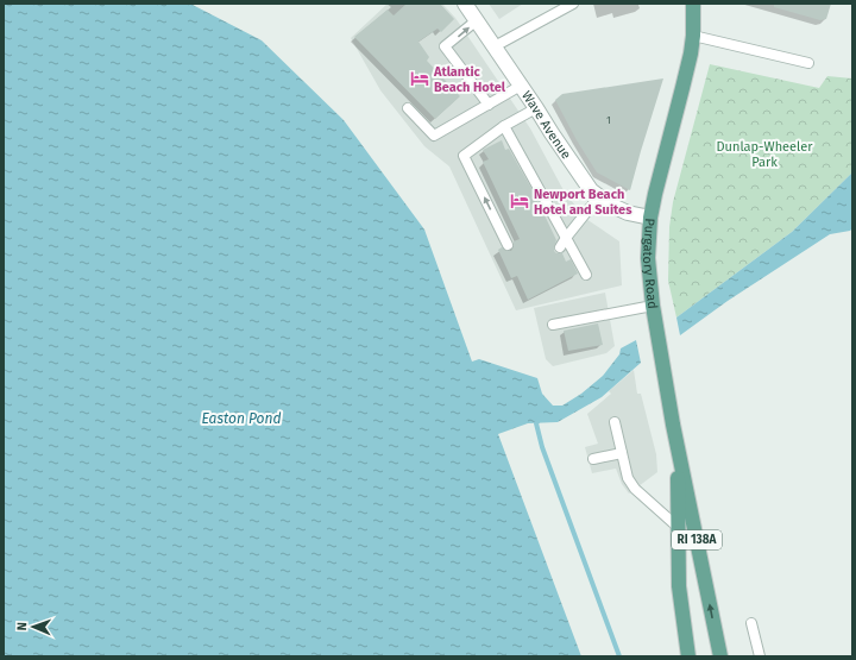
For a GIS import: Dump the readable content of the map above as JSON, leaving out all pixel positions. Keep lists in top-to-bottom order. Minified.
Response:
{"streets":{"main road":["Purgatory Road","RI 138A"],"street":["Wave Avenue"]},"crossings":[["Wave Avenue","Purgatory Road"],["Purgatory Road","RI 138A"]],"water":["Easton Pond"],"parks":["Dunlap-Wheeler Park"],"places":{"hotel":["Atlantic Beach Hotel","Newport Beach Hotel and Suites"]},"house_numbers":["1"],"north":"left"}
